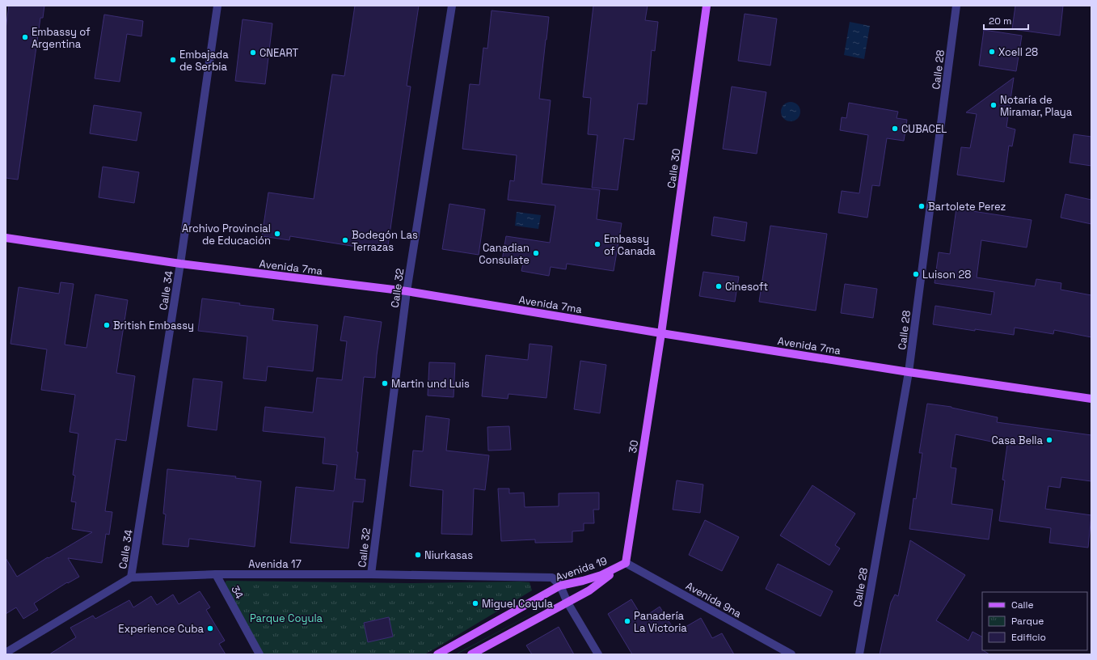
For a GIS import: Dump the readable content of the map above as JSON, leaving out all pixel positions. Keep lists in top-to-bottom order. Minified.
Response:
{"streets":{"main road":["Calle 30","Avenida 7ma","30","Avenida 19"],"street":["Calle 28","Calle 32","Calle 34","Avenida 17","34","Avenida 9na"]},"crossings":[["Calle 28","Avenida 7ma"],["Calle 30","Avenida 7ma"],["Calle 30","30"],["Avenida 7ma","Calle 32"],["Avenida 7ma","Calle 34"],["Avenida 7ma","30"],["Calle 32","Avenida 17"],["Calle 34","Avenida 17"],["30","Avenida 19"],["30","Avenida 9na"],["Avenida 17","Avenida 19"],["Avenida 17","34"],["Avenida 19","Avenida 9na"]],"parks":["Parque Coyula"],"places":["Embassy of Argentina","Xcell 28","CNEART","Embajada de Serbia","Notaría de Miramar, Playa","CUBACEL","Bartolete Perez","Archivo Provincial de Educación","Bodegón Las Terrazas","Embassy of Canada","Canadian Consulate","Luison 28","Cinesoft","British Embassy","Martin und Luis","Casa Bella","Niurkasas","Miguel Coyula","Panadería La Victoria","Experience Cuba"],"legend":["Calle","Parque","Edificio"],"scale_bar":"20 m"}
